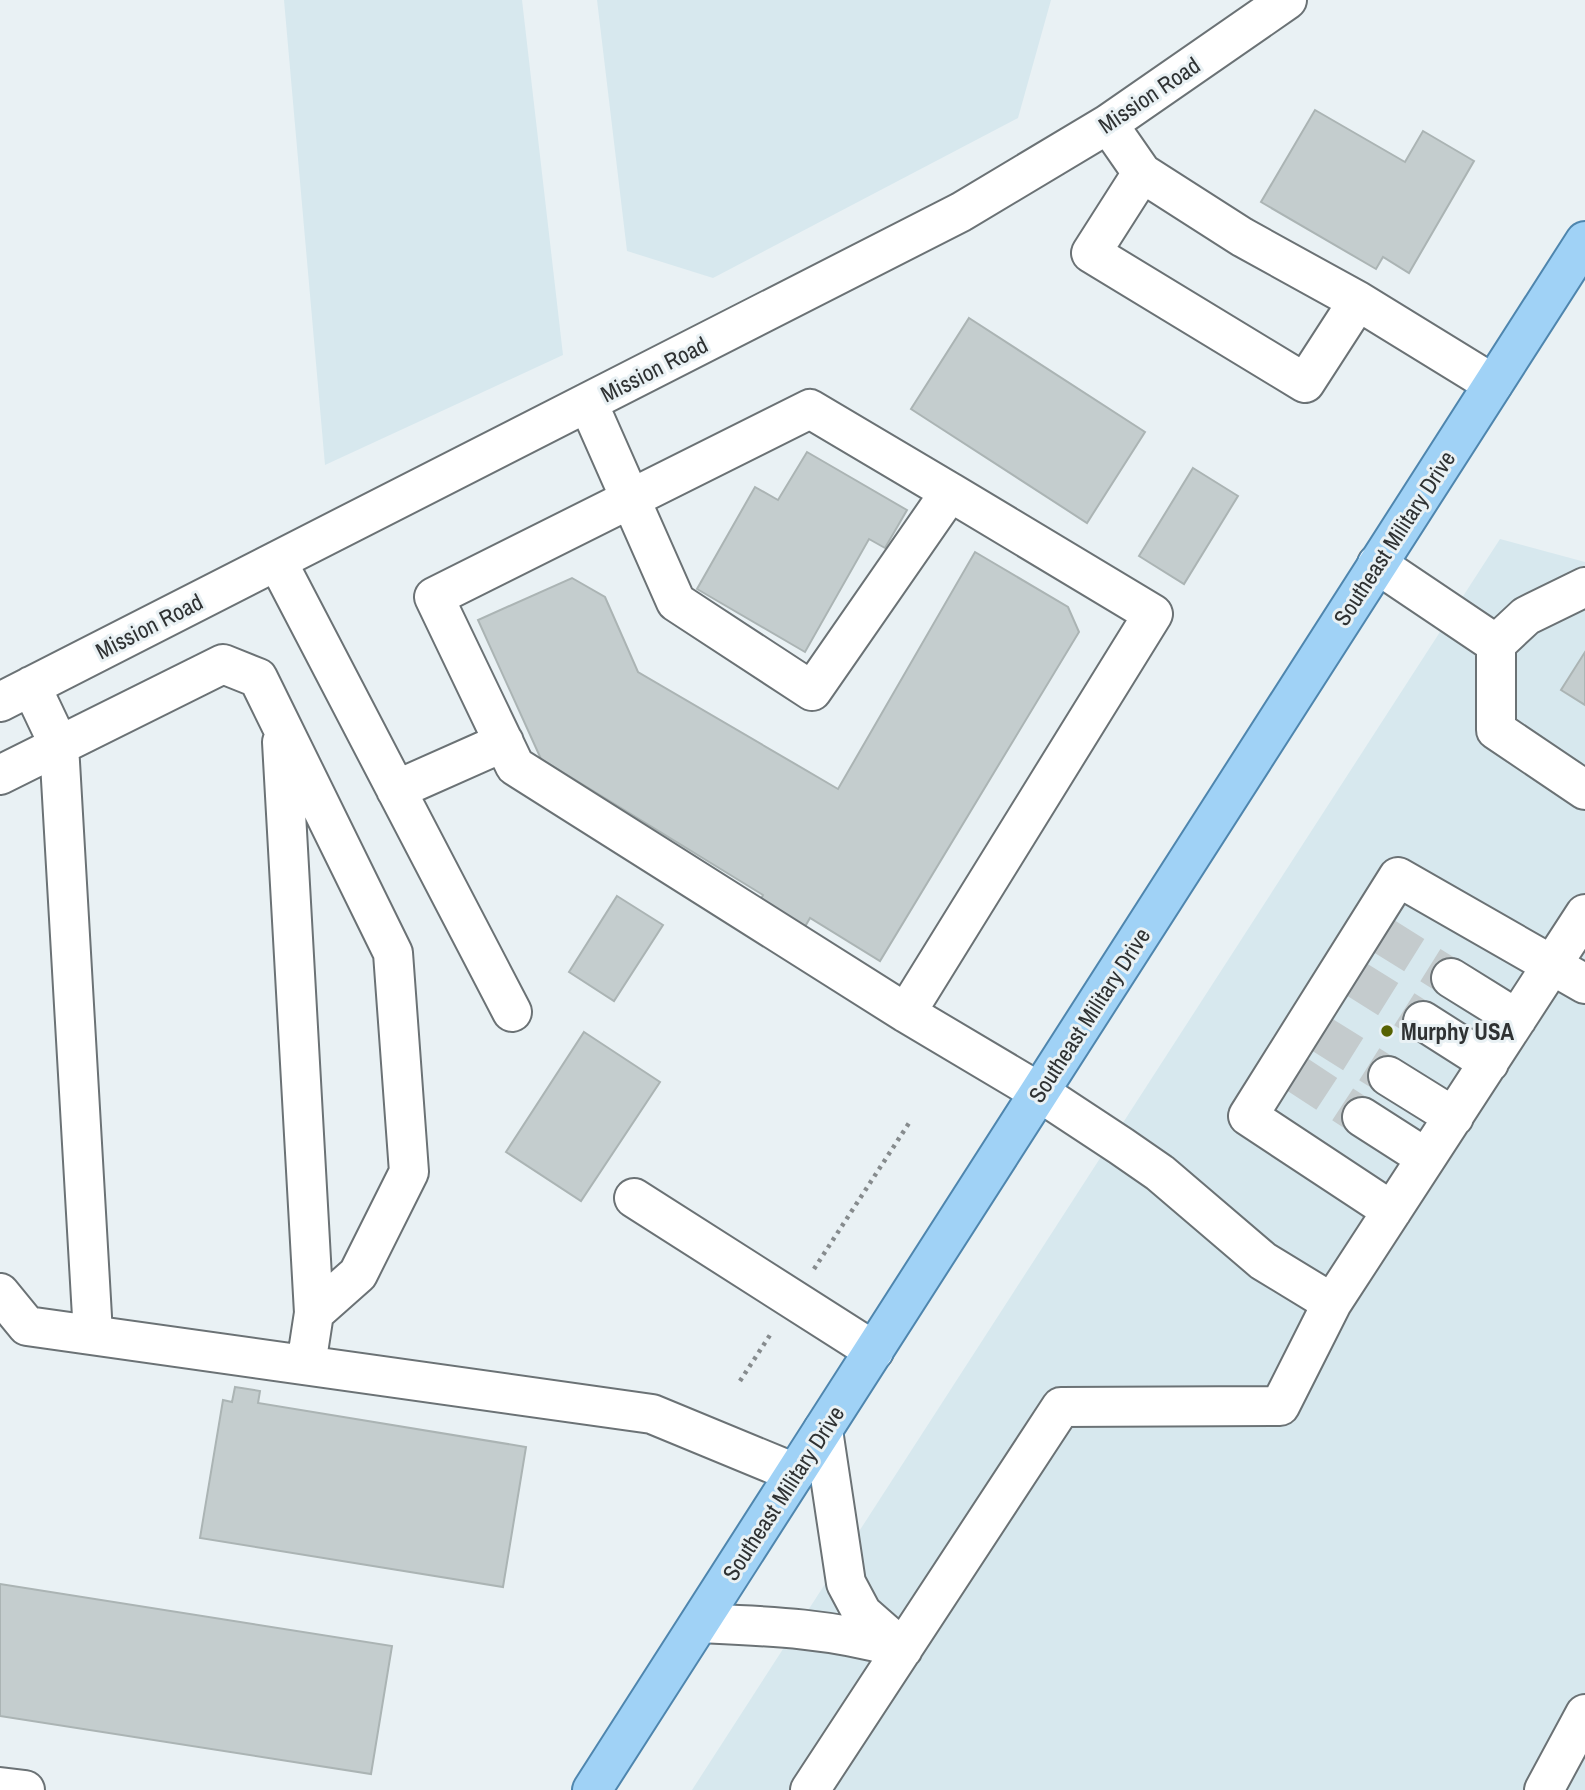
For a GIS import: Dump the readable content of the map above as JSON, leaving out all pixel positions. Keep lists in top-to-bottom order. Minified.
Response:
{"streets":{"main road":["Southeast Military Drive"],"street":["Mission Road"]},"places":["Murphy USA"]}
